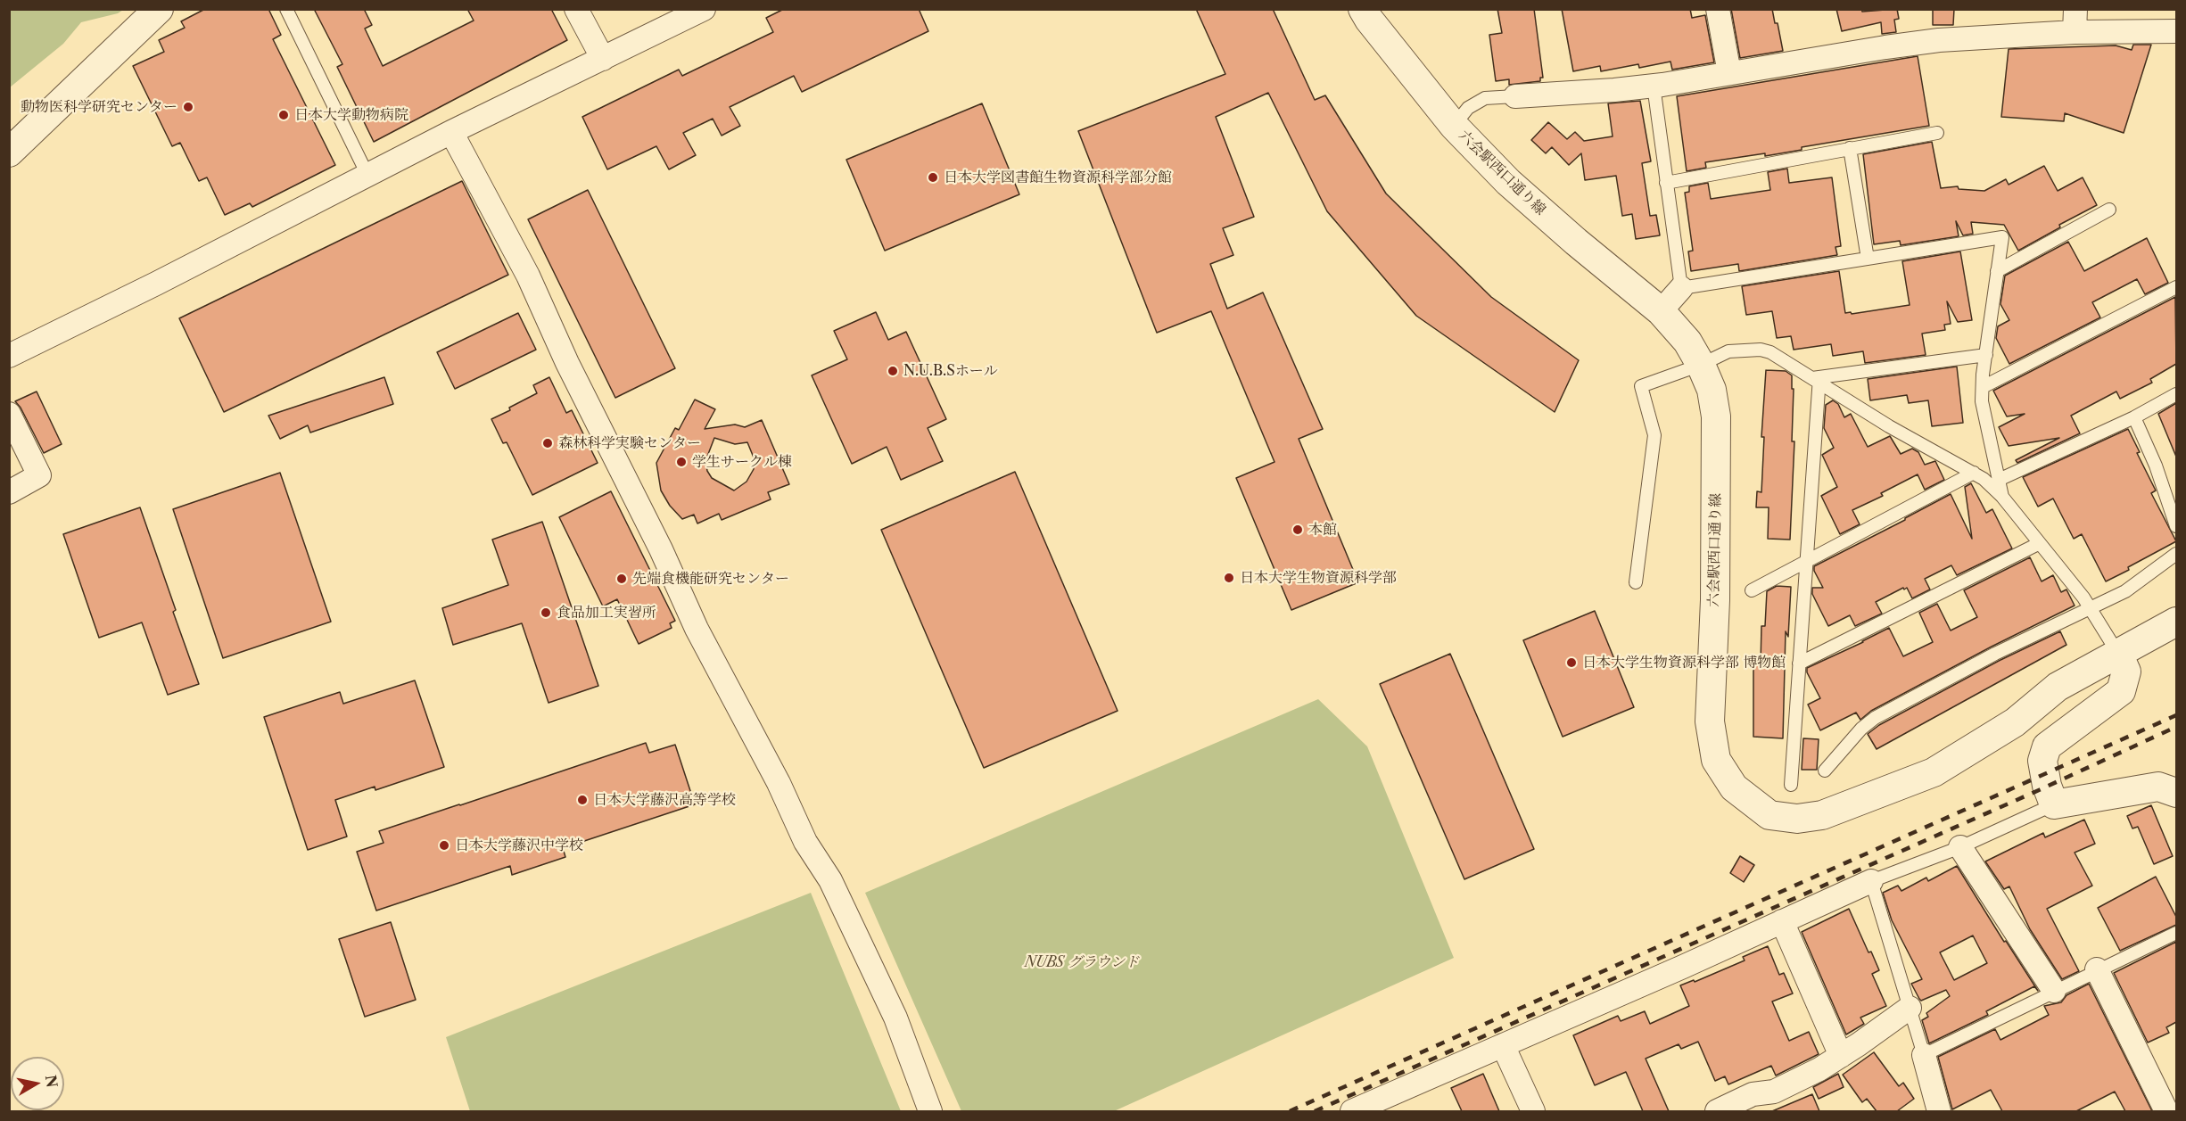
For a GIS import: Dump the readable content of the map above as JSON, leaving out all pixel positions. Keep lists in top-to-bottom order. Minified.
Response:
{"streets":{"street":["六会駅西口通り線"]},"parks":["NUBS グラウンド"],"places":["動物医科学研究センター","日本大学動物病院","日本大学図書館生物資源科学部分館","N.U.B.Sホール","森林科学実験センター","学生サークル棟","本館","日本大学生物資源科学部","先端食機能研究センター","食品加工実習所","日本大学生物資源科学部 博物館","日本大学藤沢高等学校","日本大学藤沢中学校"],"north":"right"}
